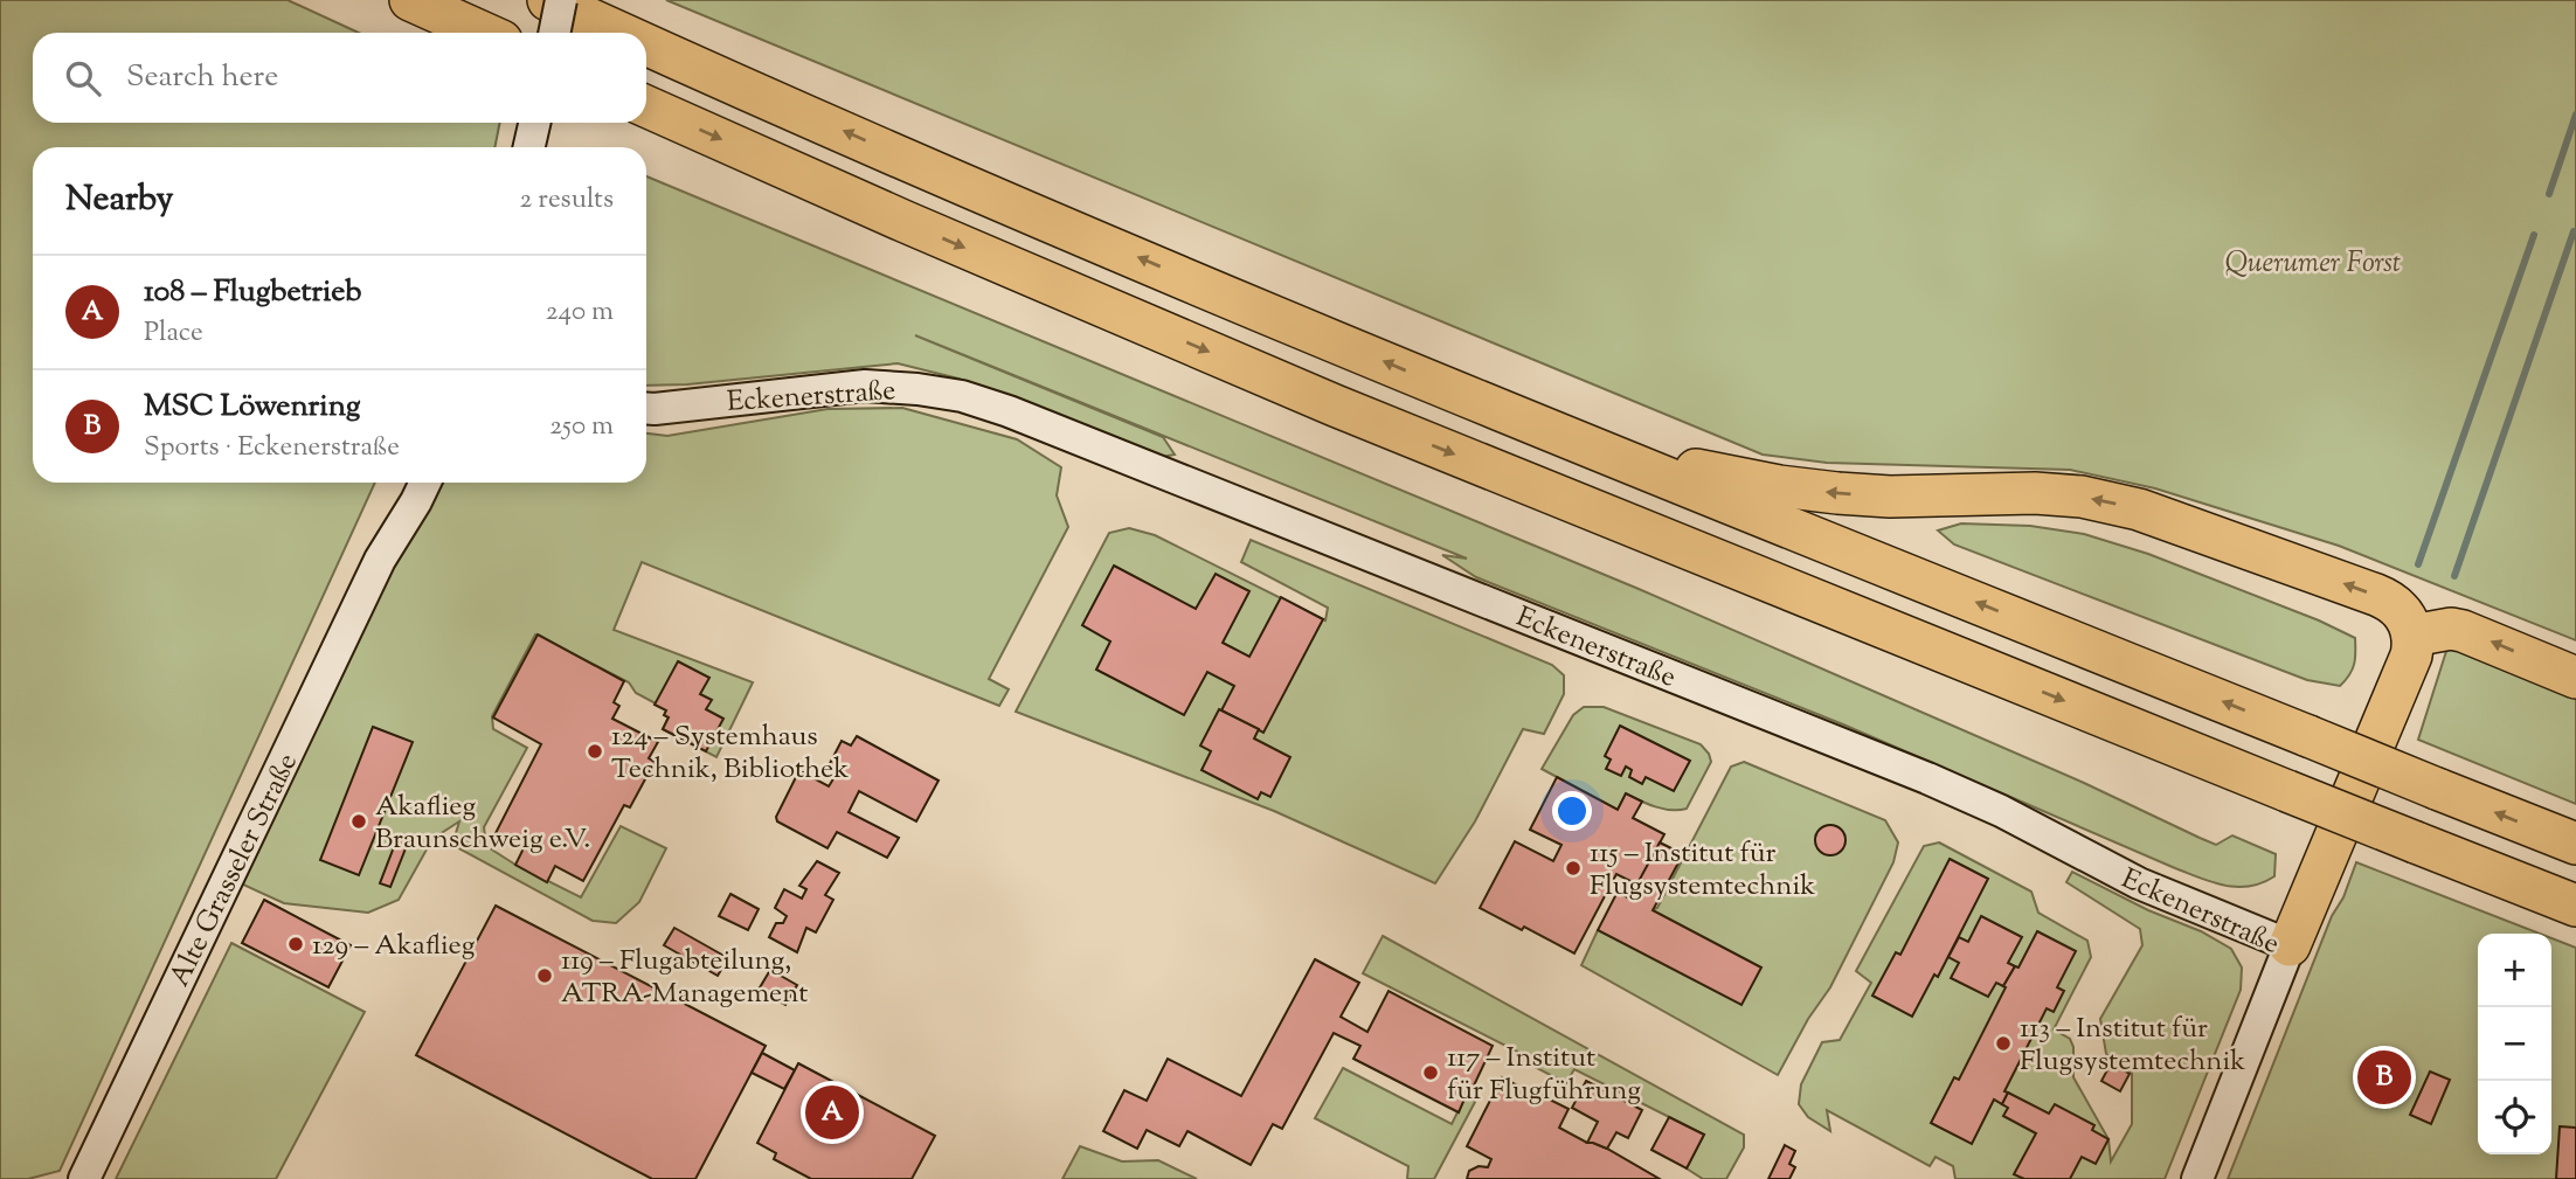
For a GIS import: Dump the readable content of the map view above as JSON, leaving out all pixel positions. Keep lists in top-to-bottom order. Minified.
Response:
{"streets":{"main road":["Eckenerstraße","Alte Grasseler Straße"]},"parks":["Querumer Forst"],"places":["124 – Systemhaus Technik, Bibliothek","Akaflieg Braunschweig e.V.","115 – Institut für Flugsystemtechnik","129 – Akaflieg","119 – Flugabteilung, ATRA-Management","113 – Institut für Flugsystemtechnik","117 – Institut für Flugführung"],"page":{"search":"Search here","heading":["Nearby","2 results"],"list":[{"mark":"A","name":"108 – Flugbetrieb","note":"Place","value":"240 m"},{"mark":"B","name":"MSC Löwenring","note":"Sports · Eckenerstraße","value":"250 m"}],"map_buttons":["+","−"],"pins":["B","A"]}}
